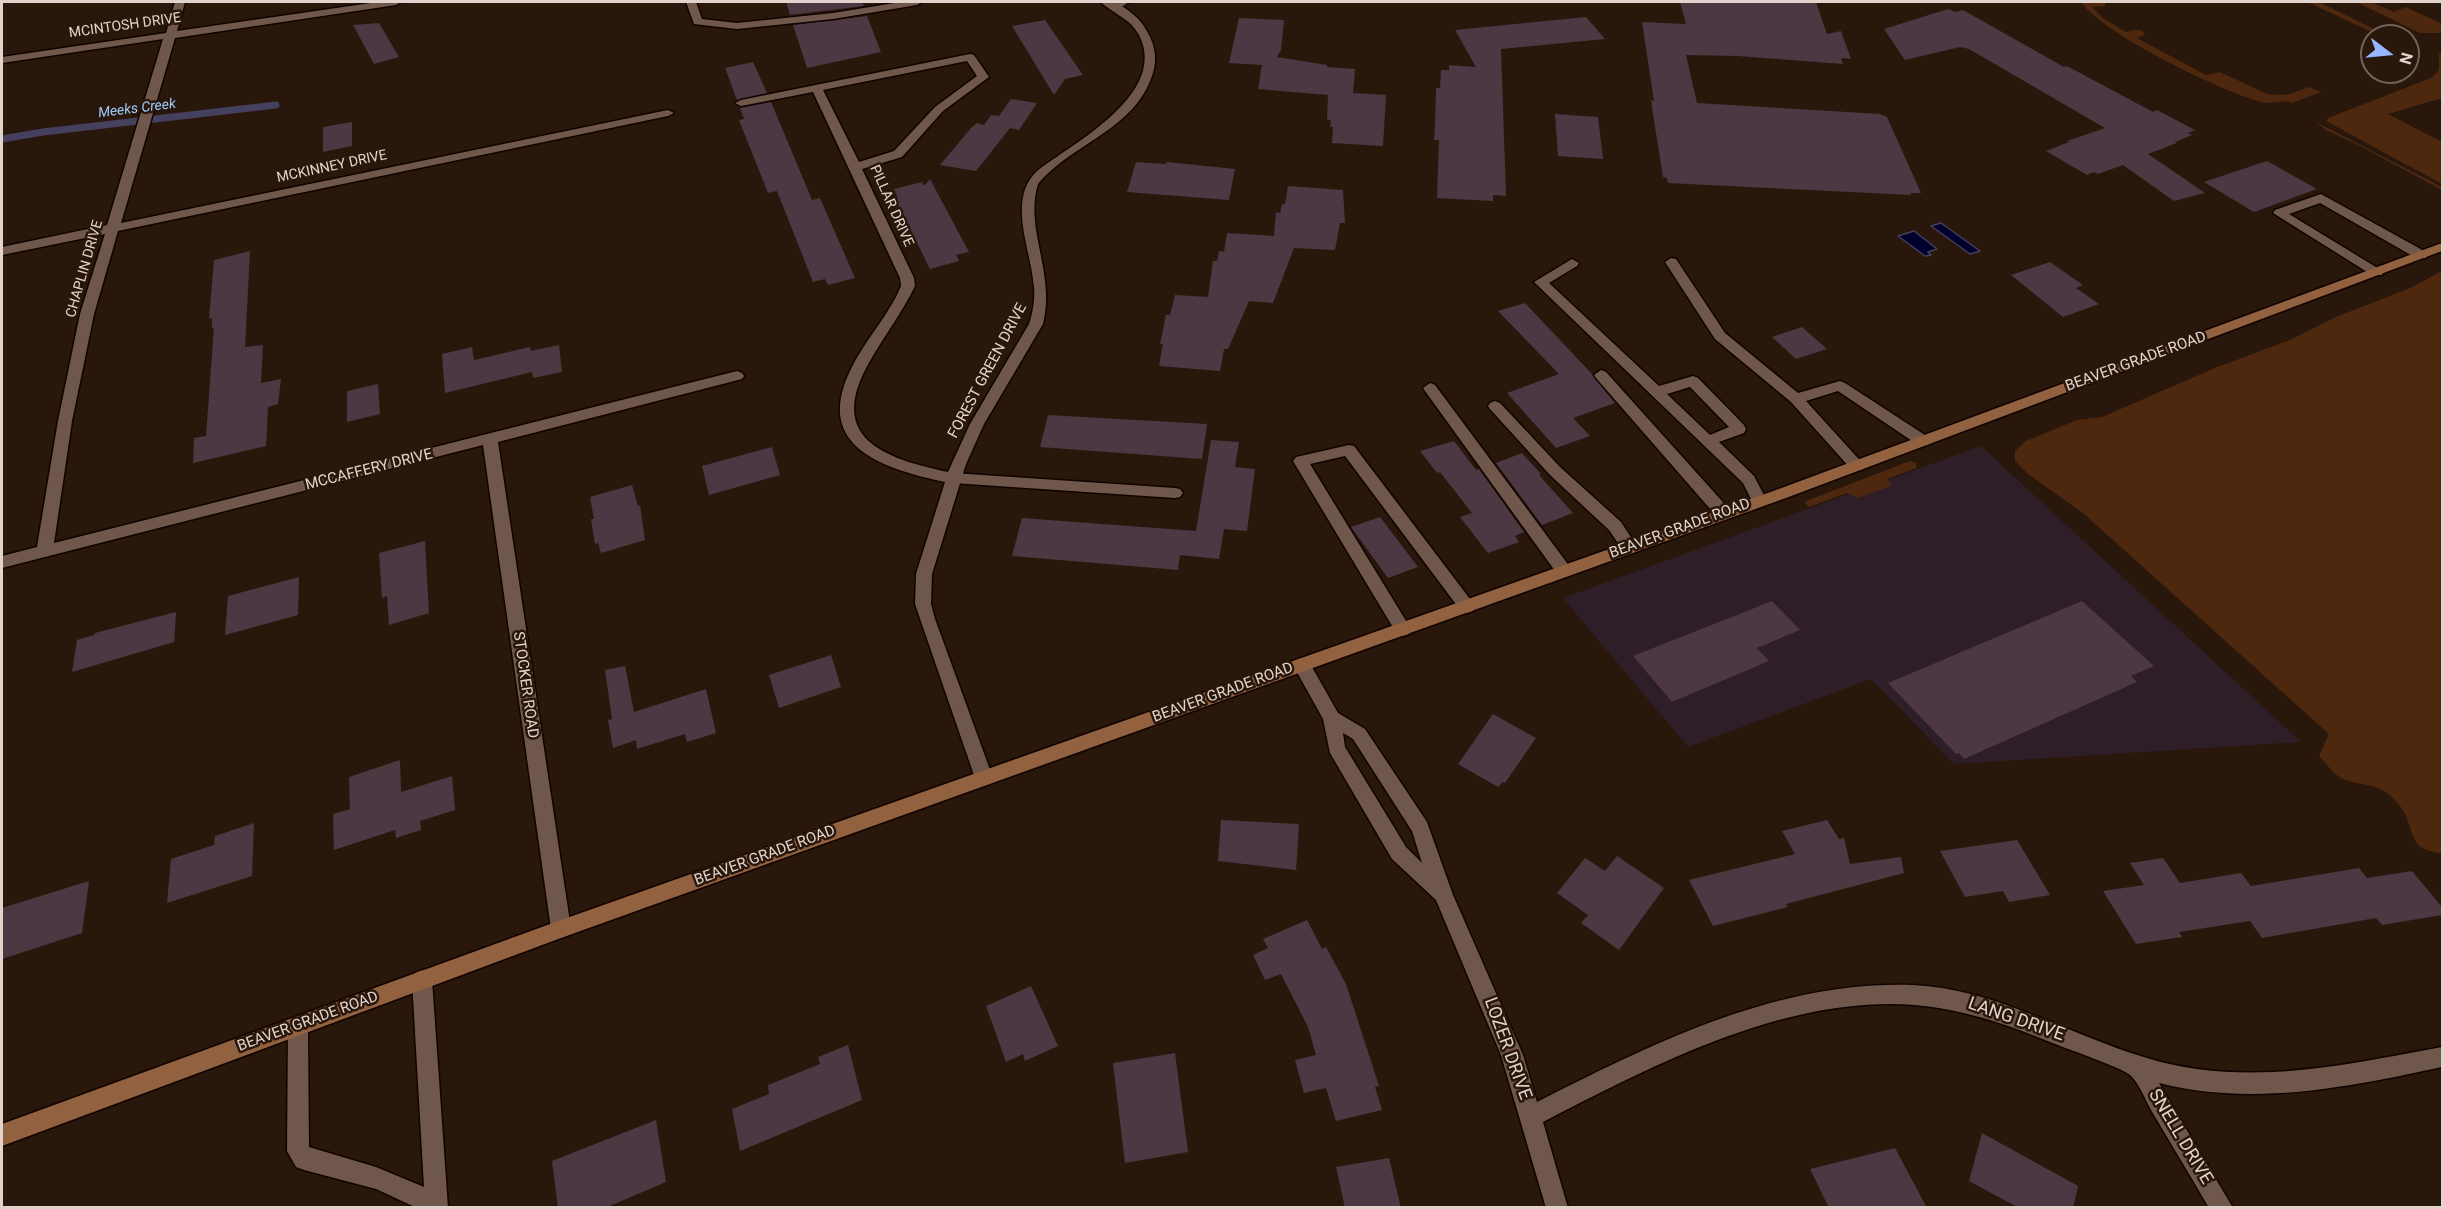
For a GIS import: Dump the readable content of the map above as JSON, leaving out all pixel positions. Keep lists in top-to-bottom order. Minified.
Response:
{"streets":{"main road":["BEAVER GRADE ROAD"],"street":["MCINTOSH DRIVE","MCKINNEY DRIVE","PILLAR DRIVE","CHAPLIN DRIVE","FOREST GREEN DRIVE","MCCAFFERY DRIVE","STOCKER ROAD","LANG DRIVE","LOZER DRIVE","SNELL DRIVE"]},"crossings":[["MCINTOSH DRIVE","CHAPLIN DRIVE"],["MCKINNEY DRIVE","CHAPLIN DRIVE"],["PILLAR DRIVE","FOREST GREEN DRIVE"],["CHAPLIN DRIVE","MCCAFFERY DRIVE"],["BEAVER GRADE ROAD","FOREST GREEN DRIVE"],["BEAVER GRADE ROAD","STOCKER ROAD"],["BEAVER GRADE ROAD","LOZER DRIVE"],["MCCAFFERY DRIVE","STOCKER ROAD"],["LANG DRIVE","LOZER DRIVE"],["LANG DRIVE","SNELL DRIVE"]],"water":["Meeks Creek"],"north":"right"}
